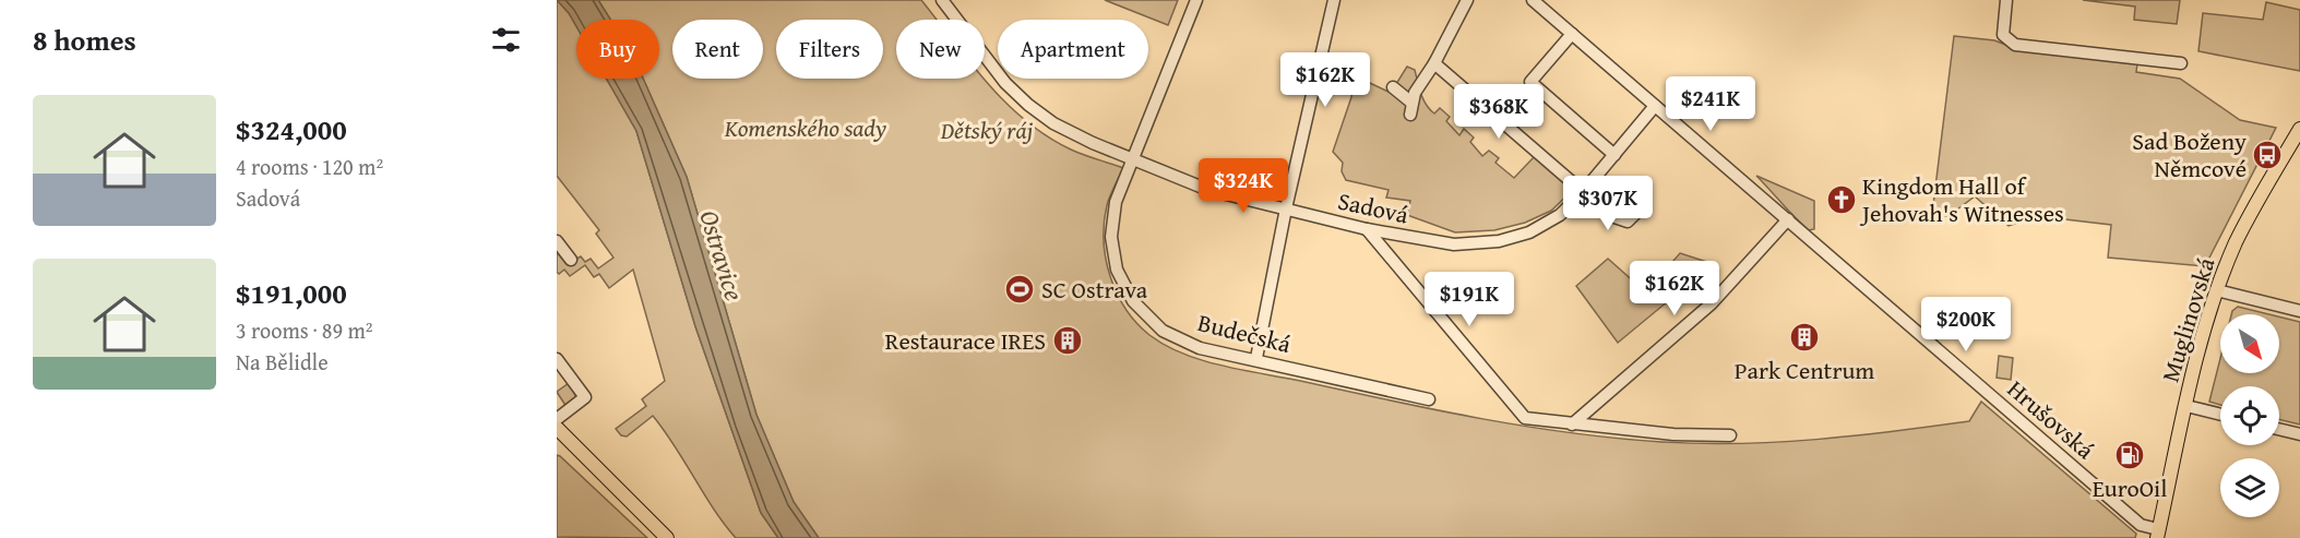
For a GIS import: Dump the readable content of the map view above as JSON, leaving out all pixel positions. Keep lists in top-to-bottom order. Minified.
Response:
{"streets":{"main road":["Muglinovská"],"street":["Sadová","Budečská","Hrušovská"]},"crossings":[["Sadová","Budečská"],["Sadová","Hrušovská"],["Muglinovská","Hrušovská"]],"water":["Ostravice"],"parks":["Komenského sady","Dětský ráj"],"places":{"bus stop":["Sad Boženy Němcové"],"church":["Kingdom Hall of Jehovah's Witnesses"],"sports":["SC Ostrava"],"building":["Park Centrum","Restaurace IRES"],"fuel station":["EuroOil"]},"north":"bottom right","page":{"heading":"8 homes","chip":["Buy","Rent","Filters","New","Apartment"],"price":["$162K","$241K","$368K","$324K","$307K","$162K","$191K","$200K"],"list":[{"name":"$324,000","note":"4 rooms · 120 m² · Sadová"},{"name":"$191,000","note":"3 rooms · 89 m² · Na Bělidle"}]}}
